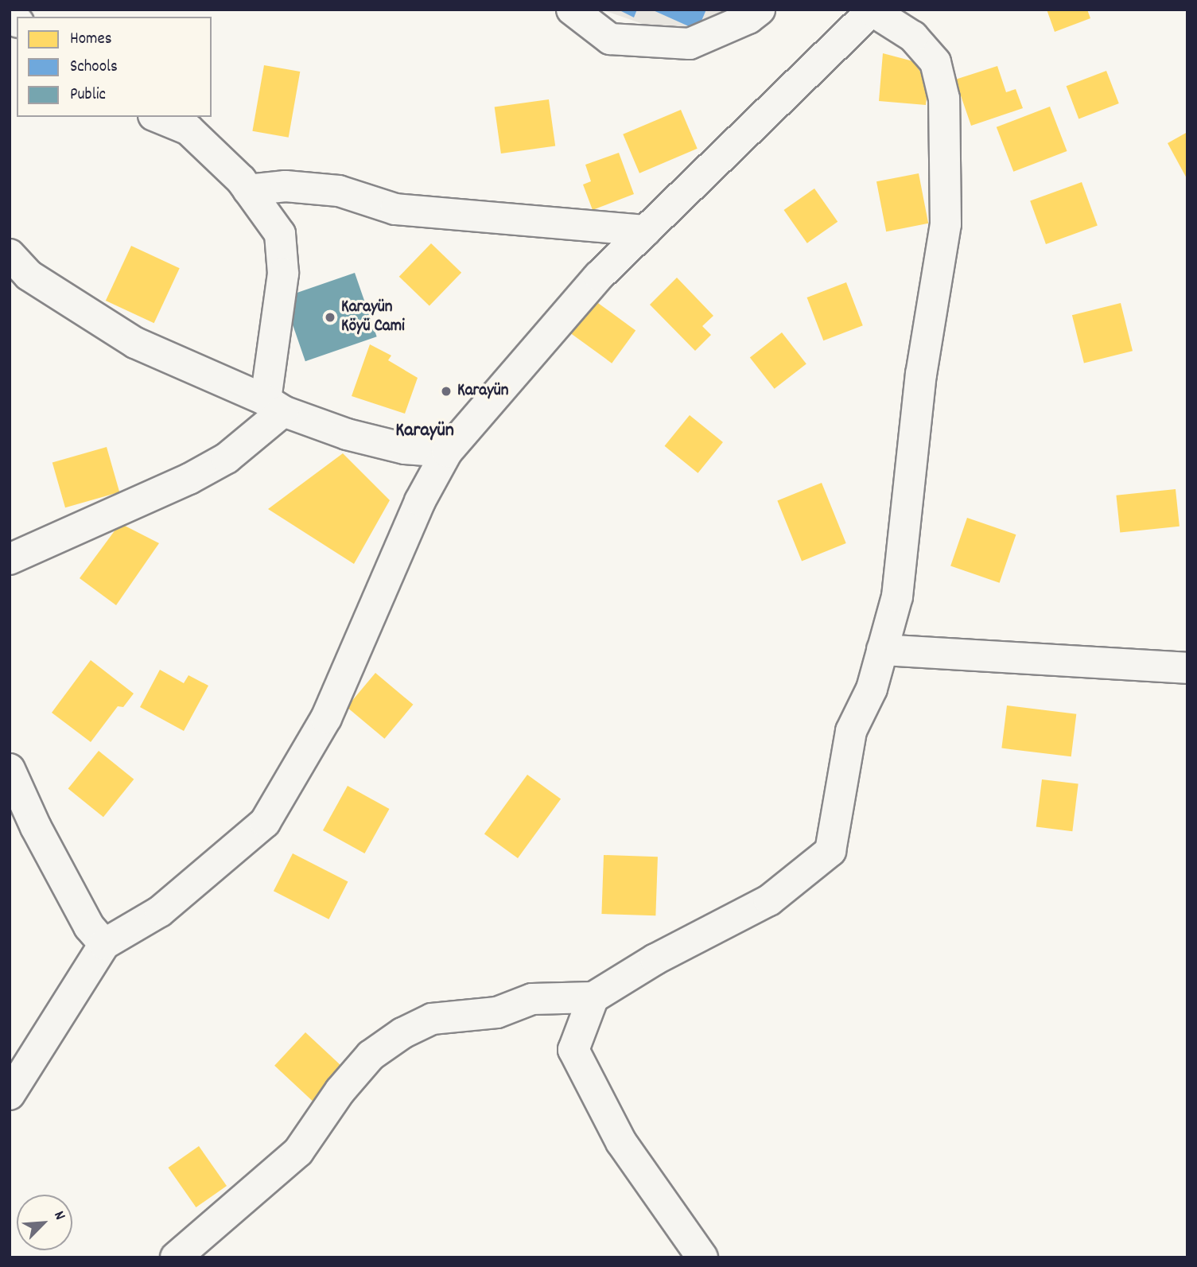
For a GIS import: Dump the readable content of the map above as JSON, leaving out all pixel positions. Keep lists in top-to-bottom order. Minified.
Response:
{"districts":["Karayün"],"places":["Karayün Köyü Cami","Karayün"],"legend":["Homes","Schools","Public"],"north":"top right"}
